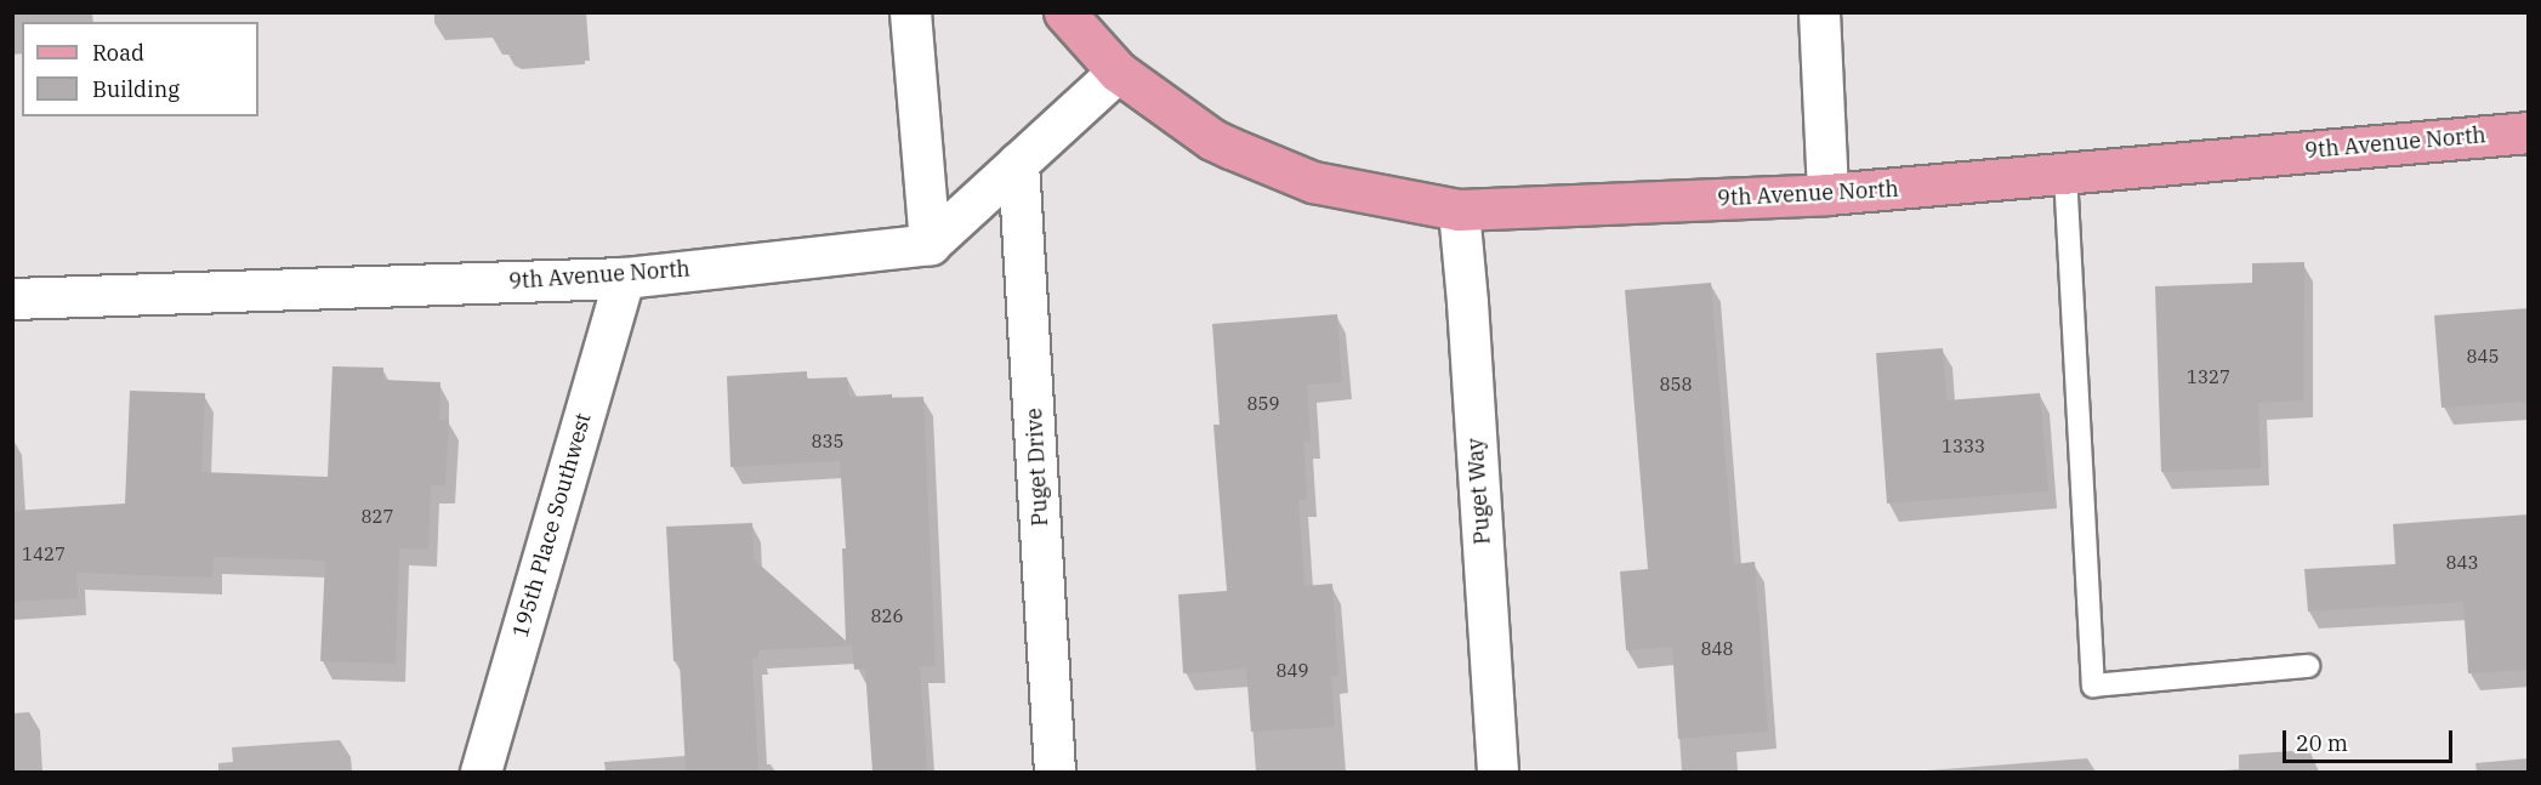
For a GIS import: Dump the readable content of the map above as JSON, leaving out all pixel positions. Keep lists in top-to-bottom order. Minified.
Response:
{"streets":{"main road":["9th Avenue North"],"street":["Puget Drive","Puget Way","195th Place Southwest"]},"crossings":[["9th Avenue North","Puget Way"],["9th Avenue North","195th Place Southwest"]],"house_numbers":["845","1327","858","859","835","1333","827","1427","843","826","848","849"],"legend":["Road","Building"],"scale_bar":"20 m"}
